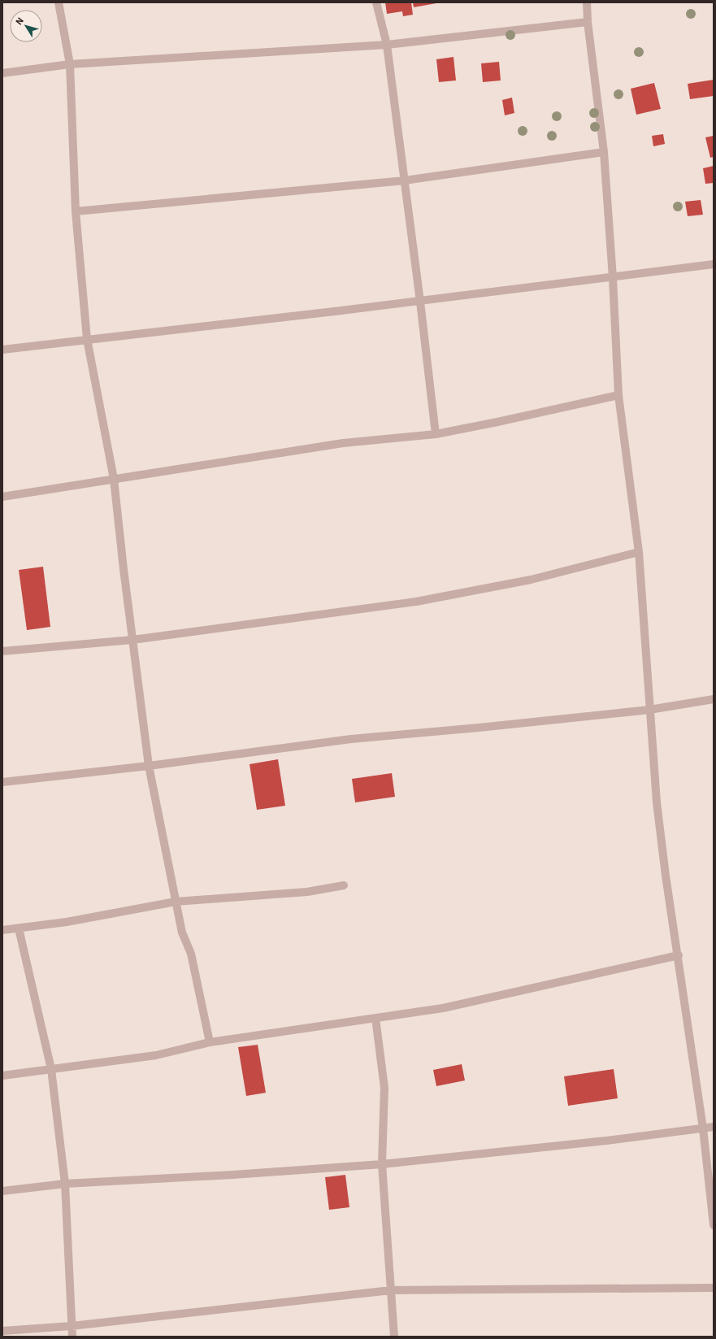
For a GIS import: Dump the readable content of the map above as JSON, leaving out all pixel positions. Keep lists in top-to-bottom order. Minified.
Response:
{"north":"top left"}
